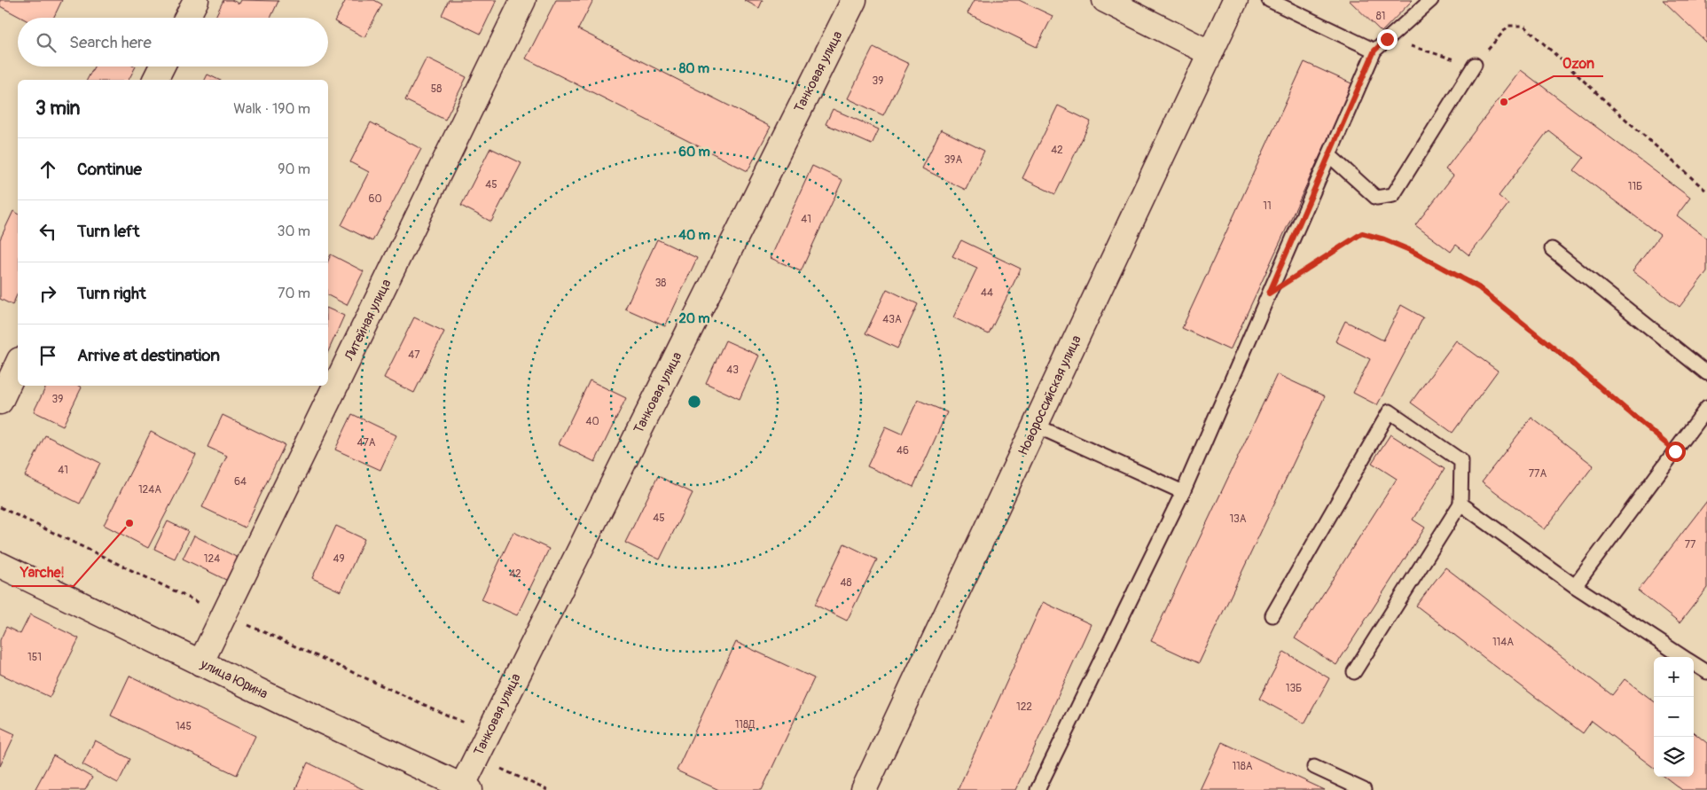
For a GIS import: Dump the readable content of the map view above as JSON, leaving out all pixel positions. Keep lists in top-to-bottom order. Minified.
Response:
{"streets":{"street":["Танковая улица","Литейная улица","Новороссийская улица","улица Юрина"]},"crossings":[["Танковая улица","улица Юрина"],["Литейная улица","улица Юрина"]],"places":["Ozon","Yarche!"],"house_numbers":["81","39","58","42","39А","45","11Б","60","11","41","38","44","43А","47","43","39","40","47А","46","41","77А","64","124А","45","13А","77","124","49","42","48","114А","151","13Б","122","118Д","145","118А"],"page":{"search":"Search here","heading":["3 min","Walk · 190 m"],"list":[["Continue","90 m"],["Turn left","30 m"],["Turn right","70 m"],"Arrive at destination"],"map_buttons":["+","−"]},"rings":["80 m","60 m","40 m","20 m"]}
